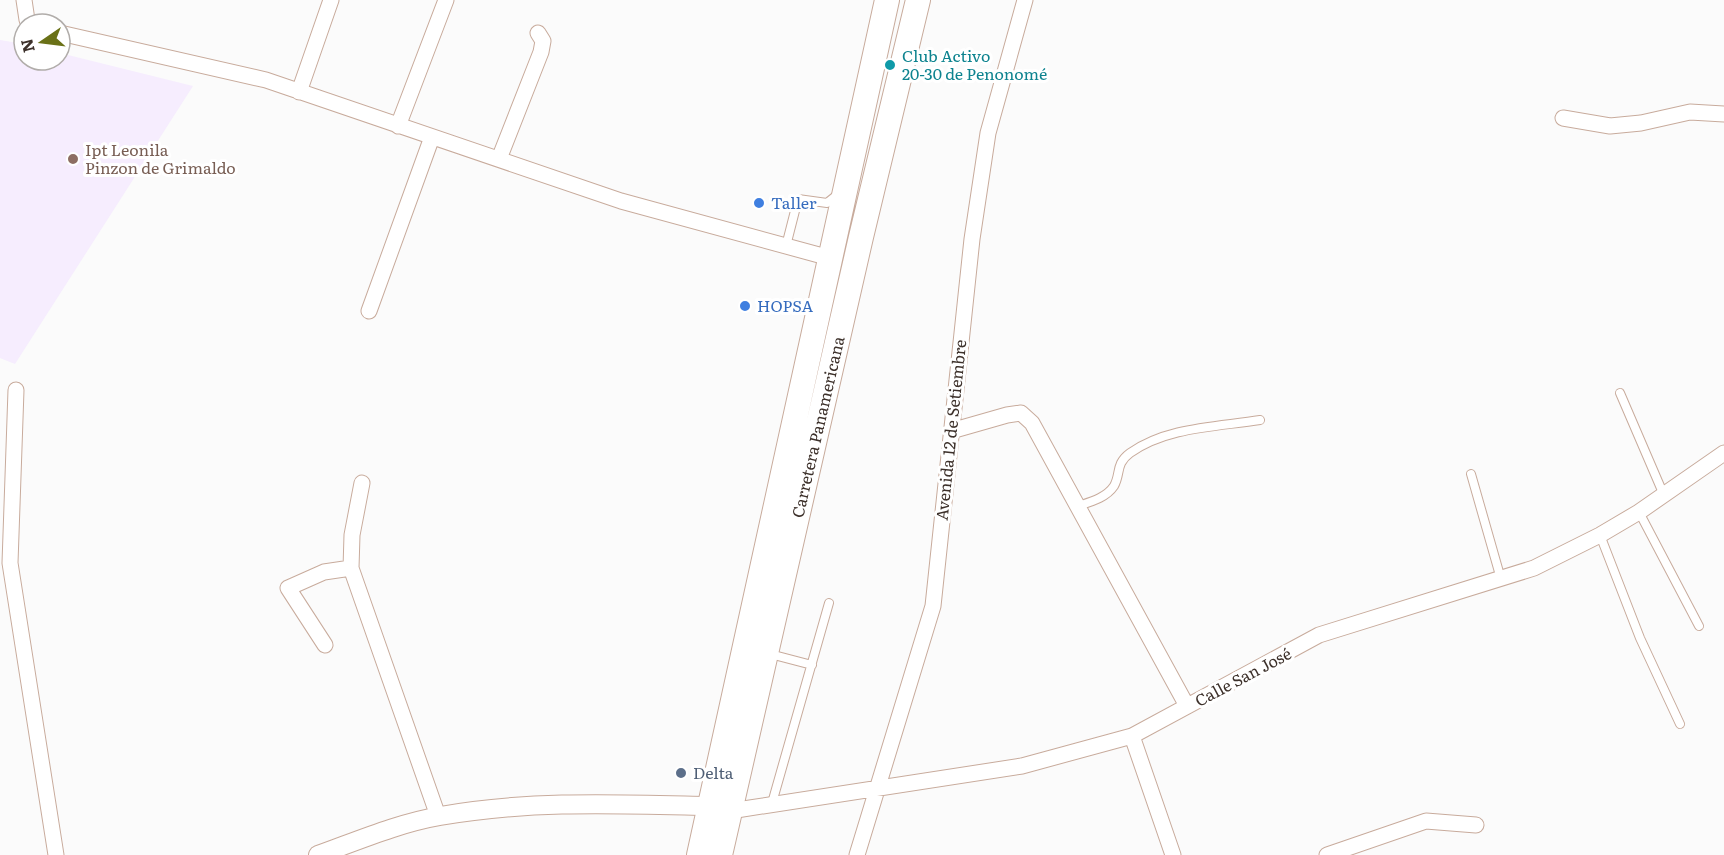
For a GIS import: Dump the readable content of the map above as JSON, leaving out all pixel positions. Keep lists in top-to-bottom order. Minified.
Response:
{"streets":{"highway":["Carretera Panamericana"],"street":["Avenida 12 de Setiembre","Calle San José"]},"crossings":[["Carretera Panamericana","Calle San José"],["Avenida 12 de Setiembre","Calle San José"]],"places":["Club Activo 20-30 de Penonomé","Ipt Leonila Pinzon de Grimaldo","Taller","HOPSA","Delta"],"north":"left"}
